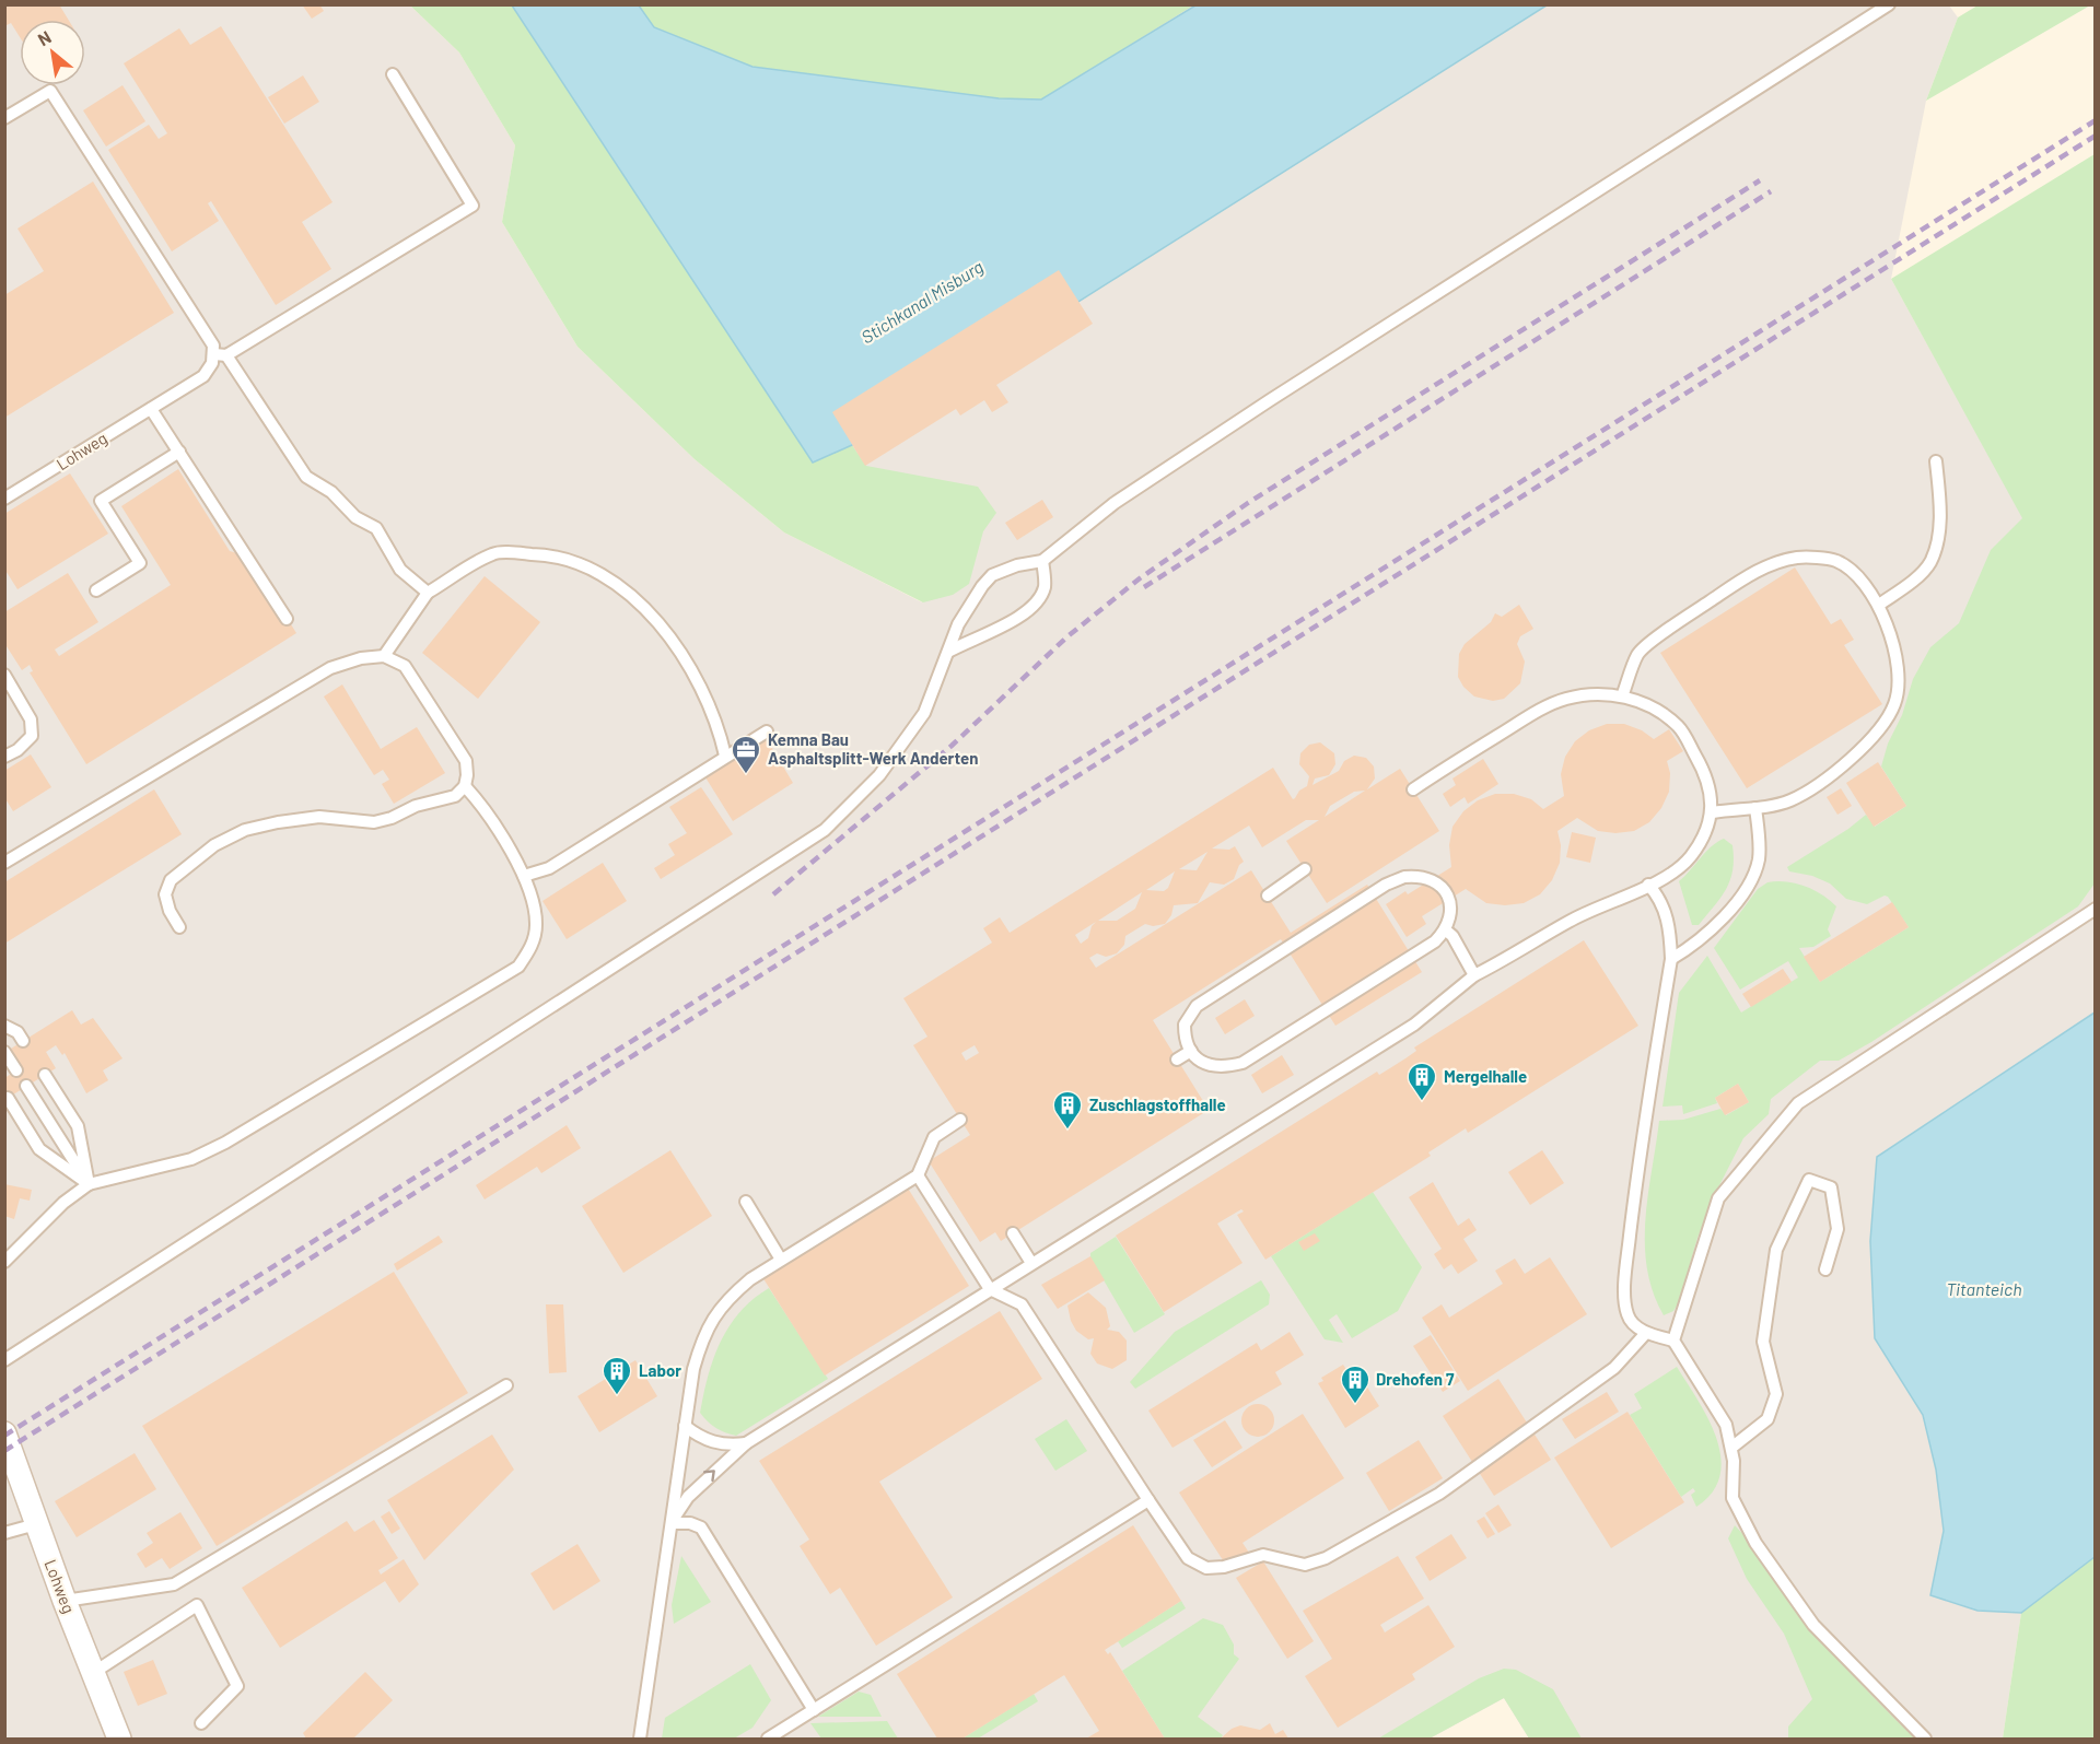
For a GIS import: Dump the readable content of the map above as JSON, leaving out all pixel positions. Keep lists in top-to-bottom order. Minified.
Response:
{"streets":{"street":["Lohweg"]},"water":["Stichkanal Misburg","Titanteich"],"places":{"office":["Kemna Bau Asphaltsplitt-Werk Anderten"],"building":["Mergelhalle","Zuschlagstoffhalle","Labor","Drehofen 7"]},"north":"top left"}
